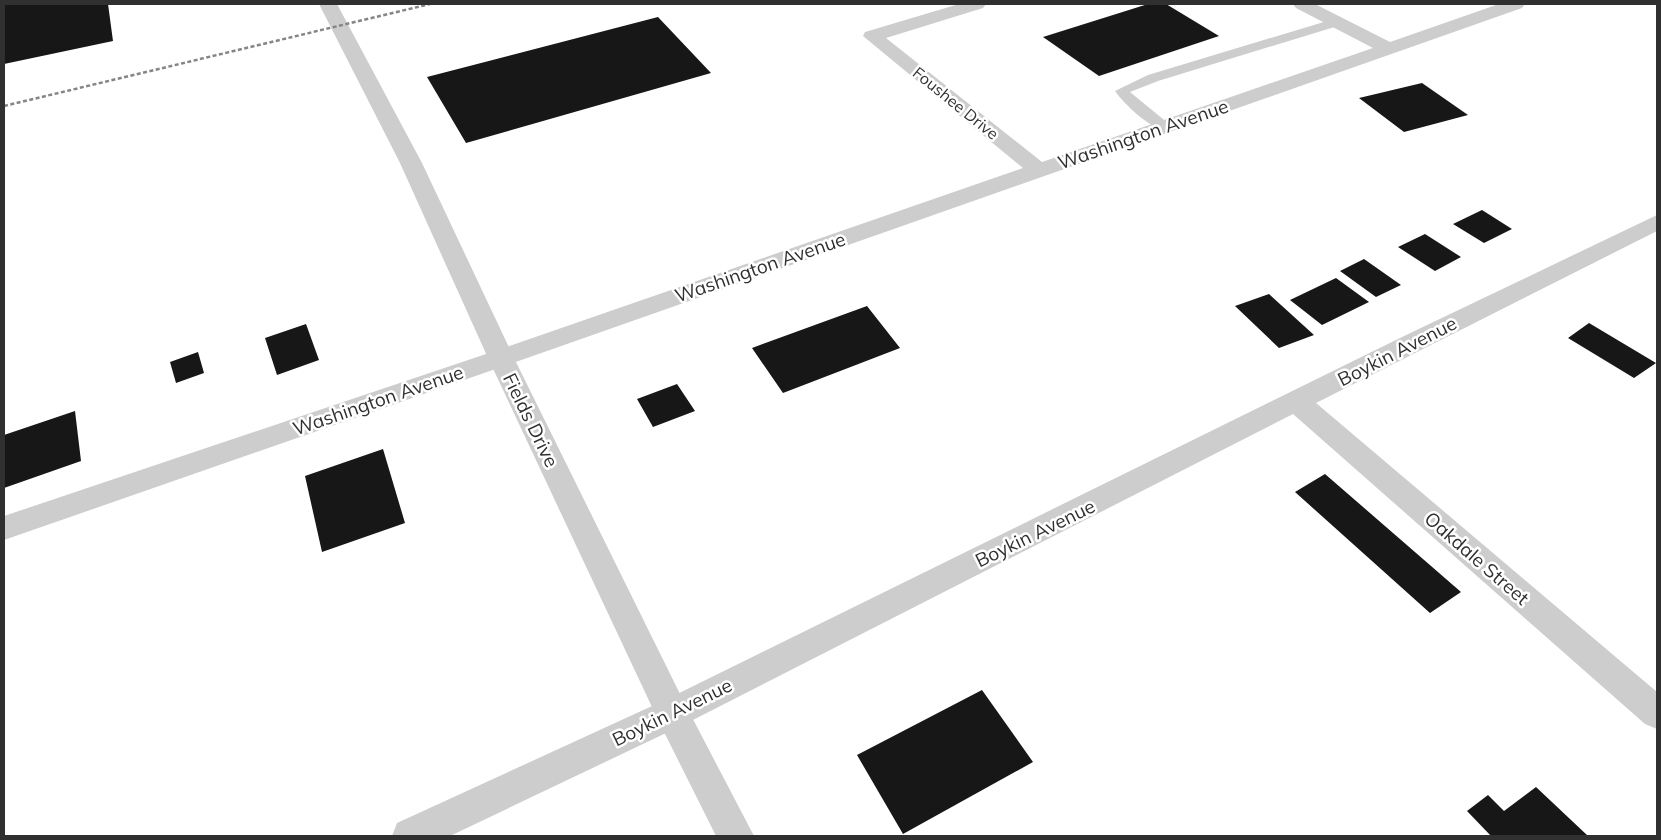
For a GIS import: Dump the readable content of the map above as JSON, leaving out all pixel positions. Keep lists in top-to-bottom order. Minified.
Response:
{"streets":{"street":["Foushee Drive","Washington Avenue","Boykin Avenue","Fields Drive","Oakdale Street"]},"crossings":[["Foushee Drive","Washington Avenue"],["Washington Avenue","Fields Drive"],["Boykin Avenue","Fields Drive"],["Boykin Avenue","Oakdale Street"]]}
